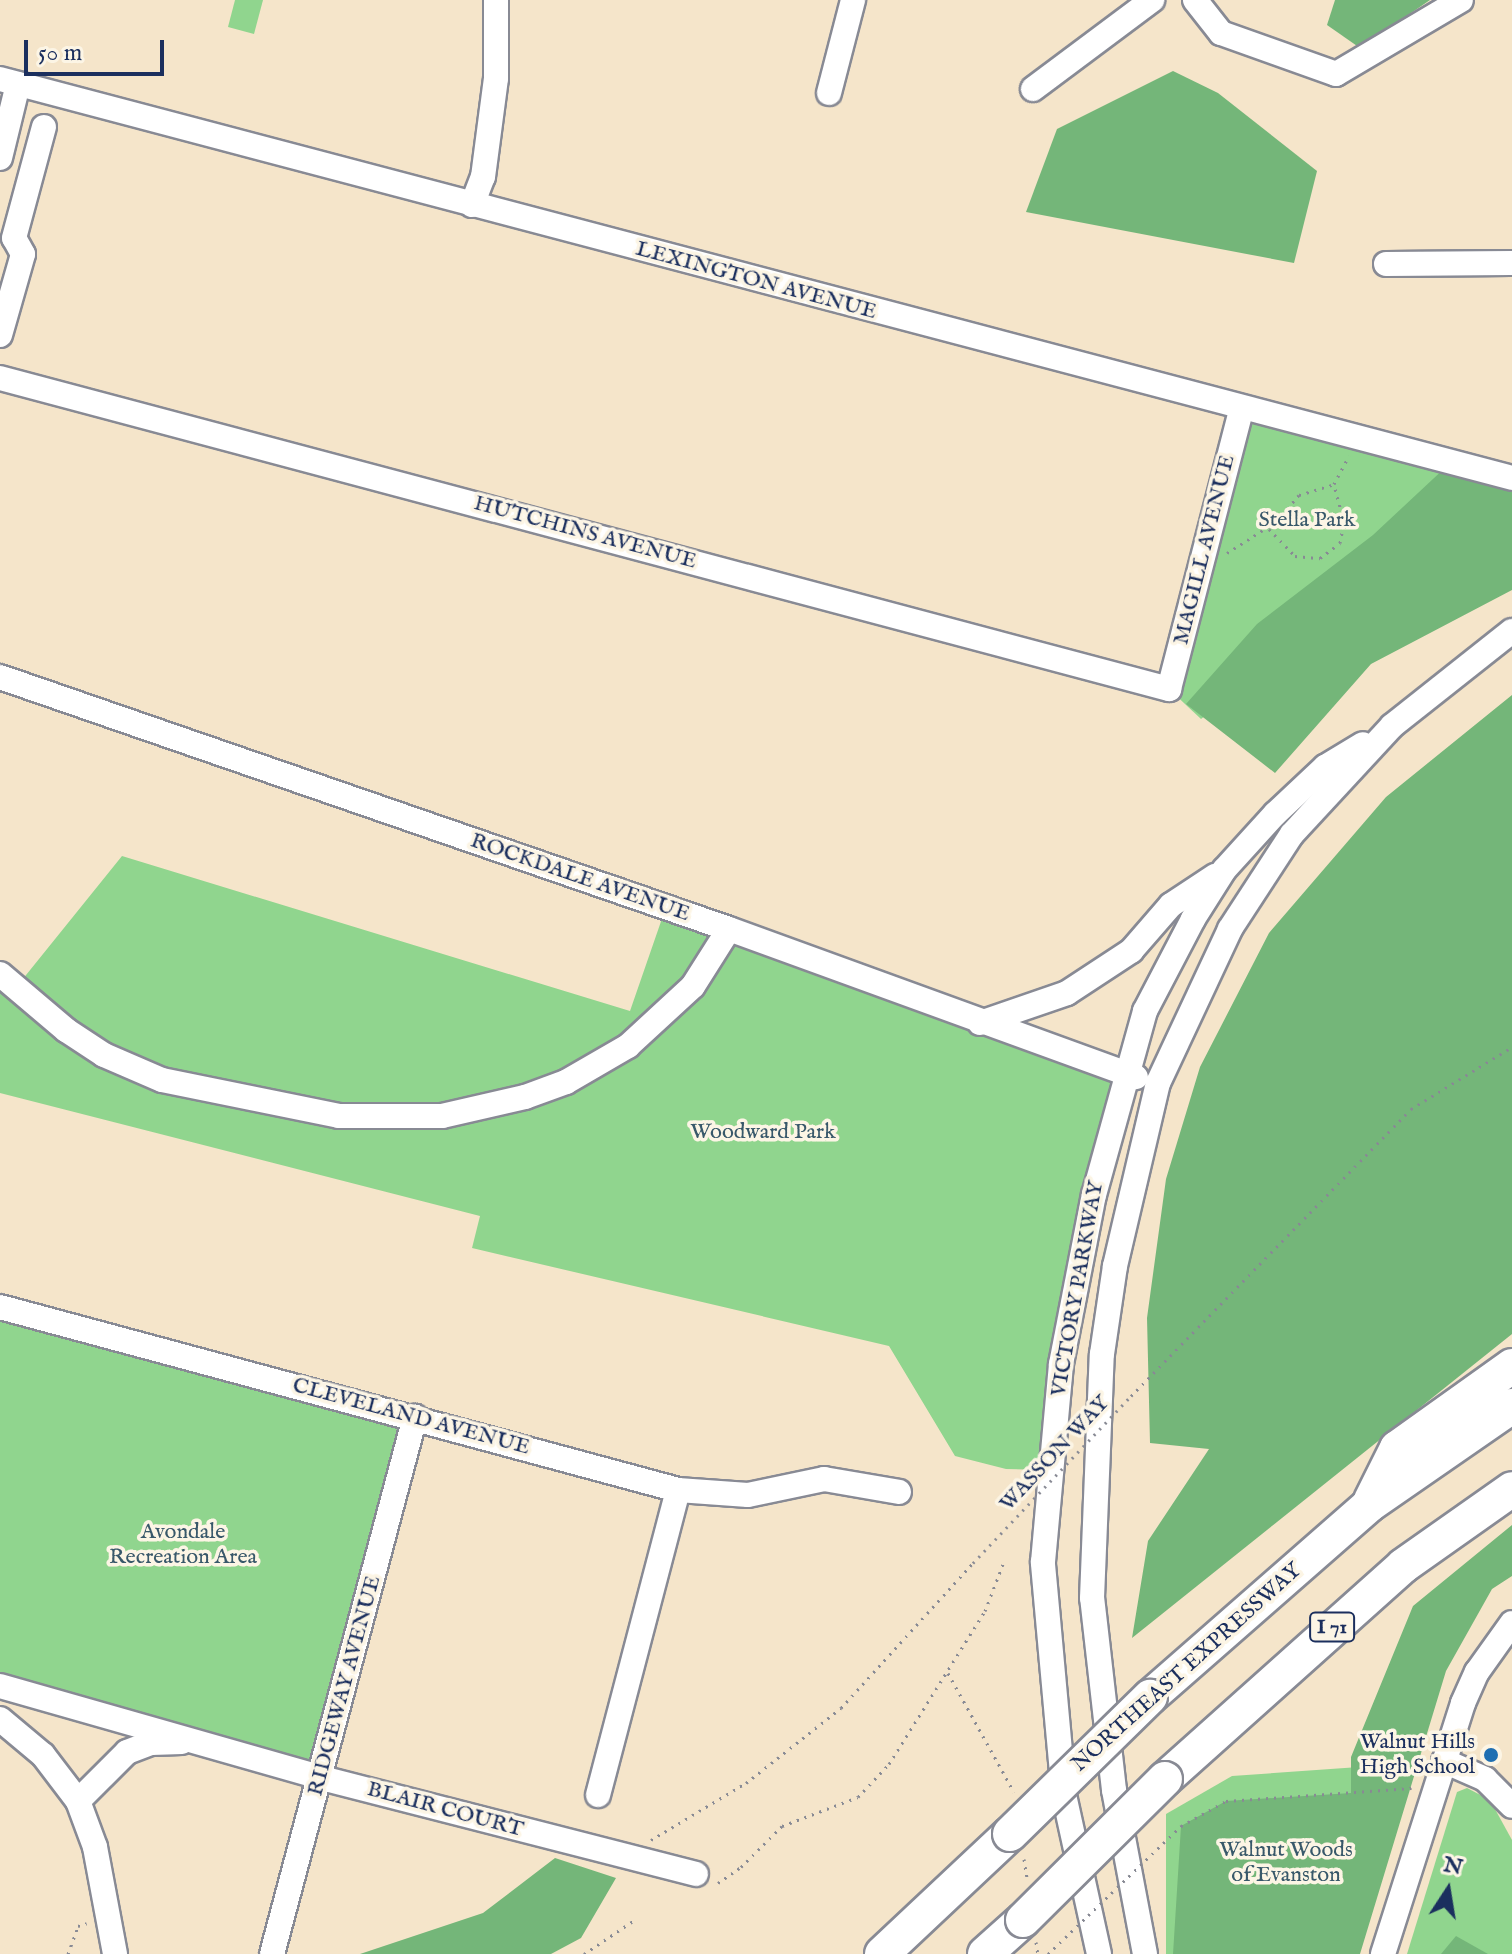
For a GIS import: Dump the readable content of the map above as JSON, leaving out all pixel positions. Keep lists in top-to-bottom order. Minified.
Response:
{"streets":{"highway":["I 71","NORTHEAST EXPRESSWAY"],"street":["LEXINGTON AVENUE","HUTCHINS AVENUE","MAGILL AVENUE","ROCKDALE AVENUE","VICTORY PARKWAY","CLEVELAND AVENUE","RIDGEWAY AVENUE","BLAIR COURT"],"path":["WASSON WAY"]},"crossings":[["LEXINGTON AVENUE","MAGILL AVENUE"],["HUTCHINS AVENUE","MAGILL AVENUE"],["ROCKDALE AVENUE","VICTORY PARKWAY"],["CLEVELAND AVENUE","RIDGEWAY AVENUE"],["WASSON WAY","BLAIR COURT"],["RIDGEWAY AVENUE","BLAIR COURT"]],"parks":["Stella Park","Woodward Park","Avondale Recreation Area","Walnut Woods of Evanston"],"places":["Walnut Hills High School"],"scale_bar":"50 m","north":"top"}
